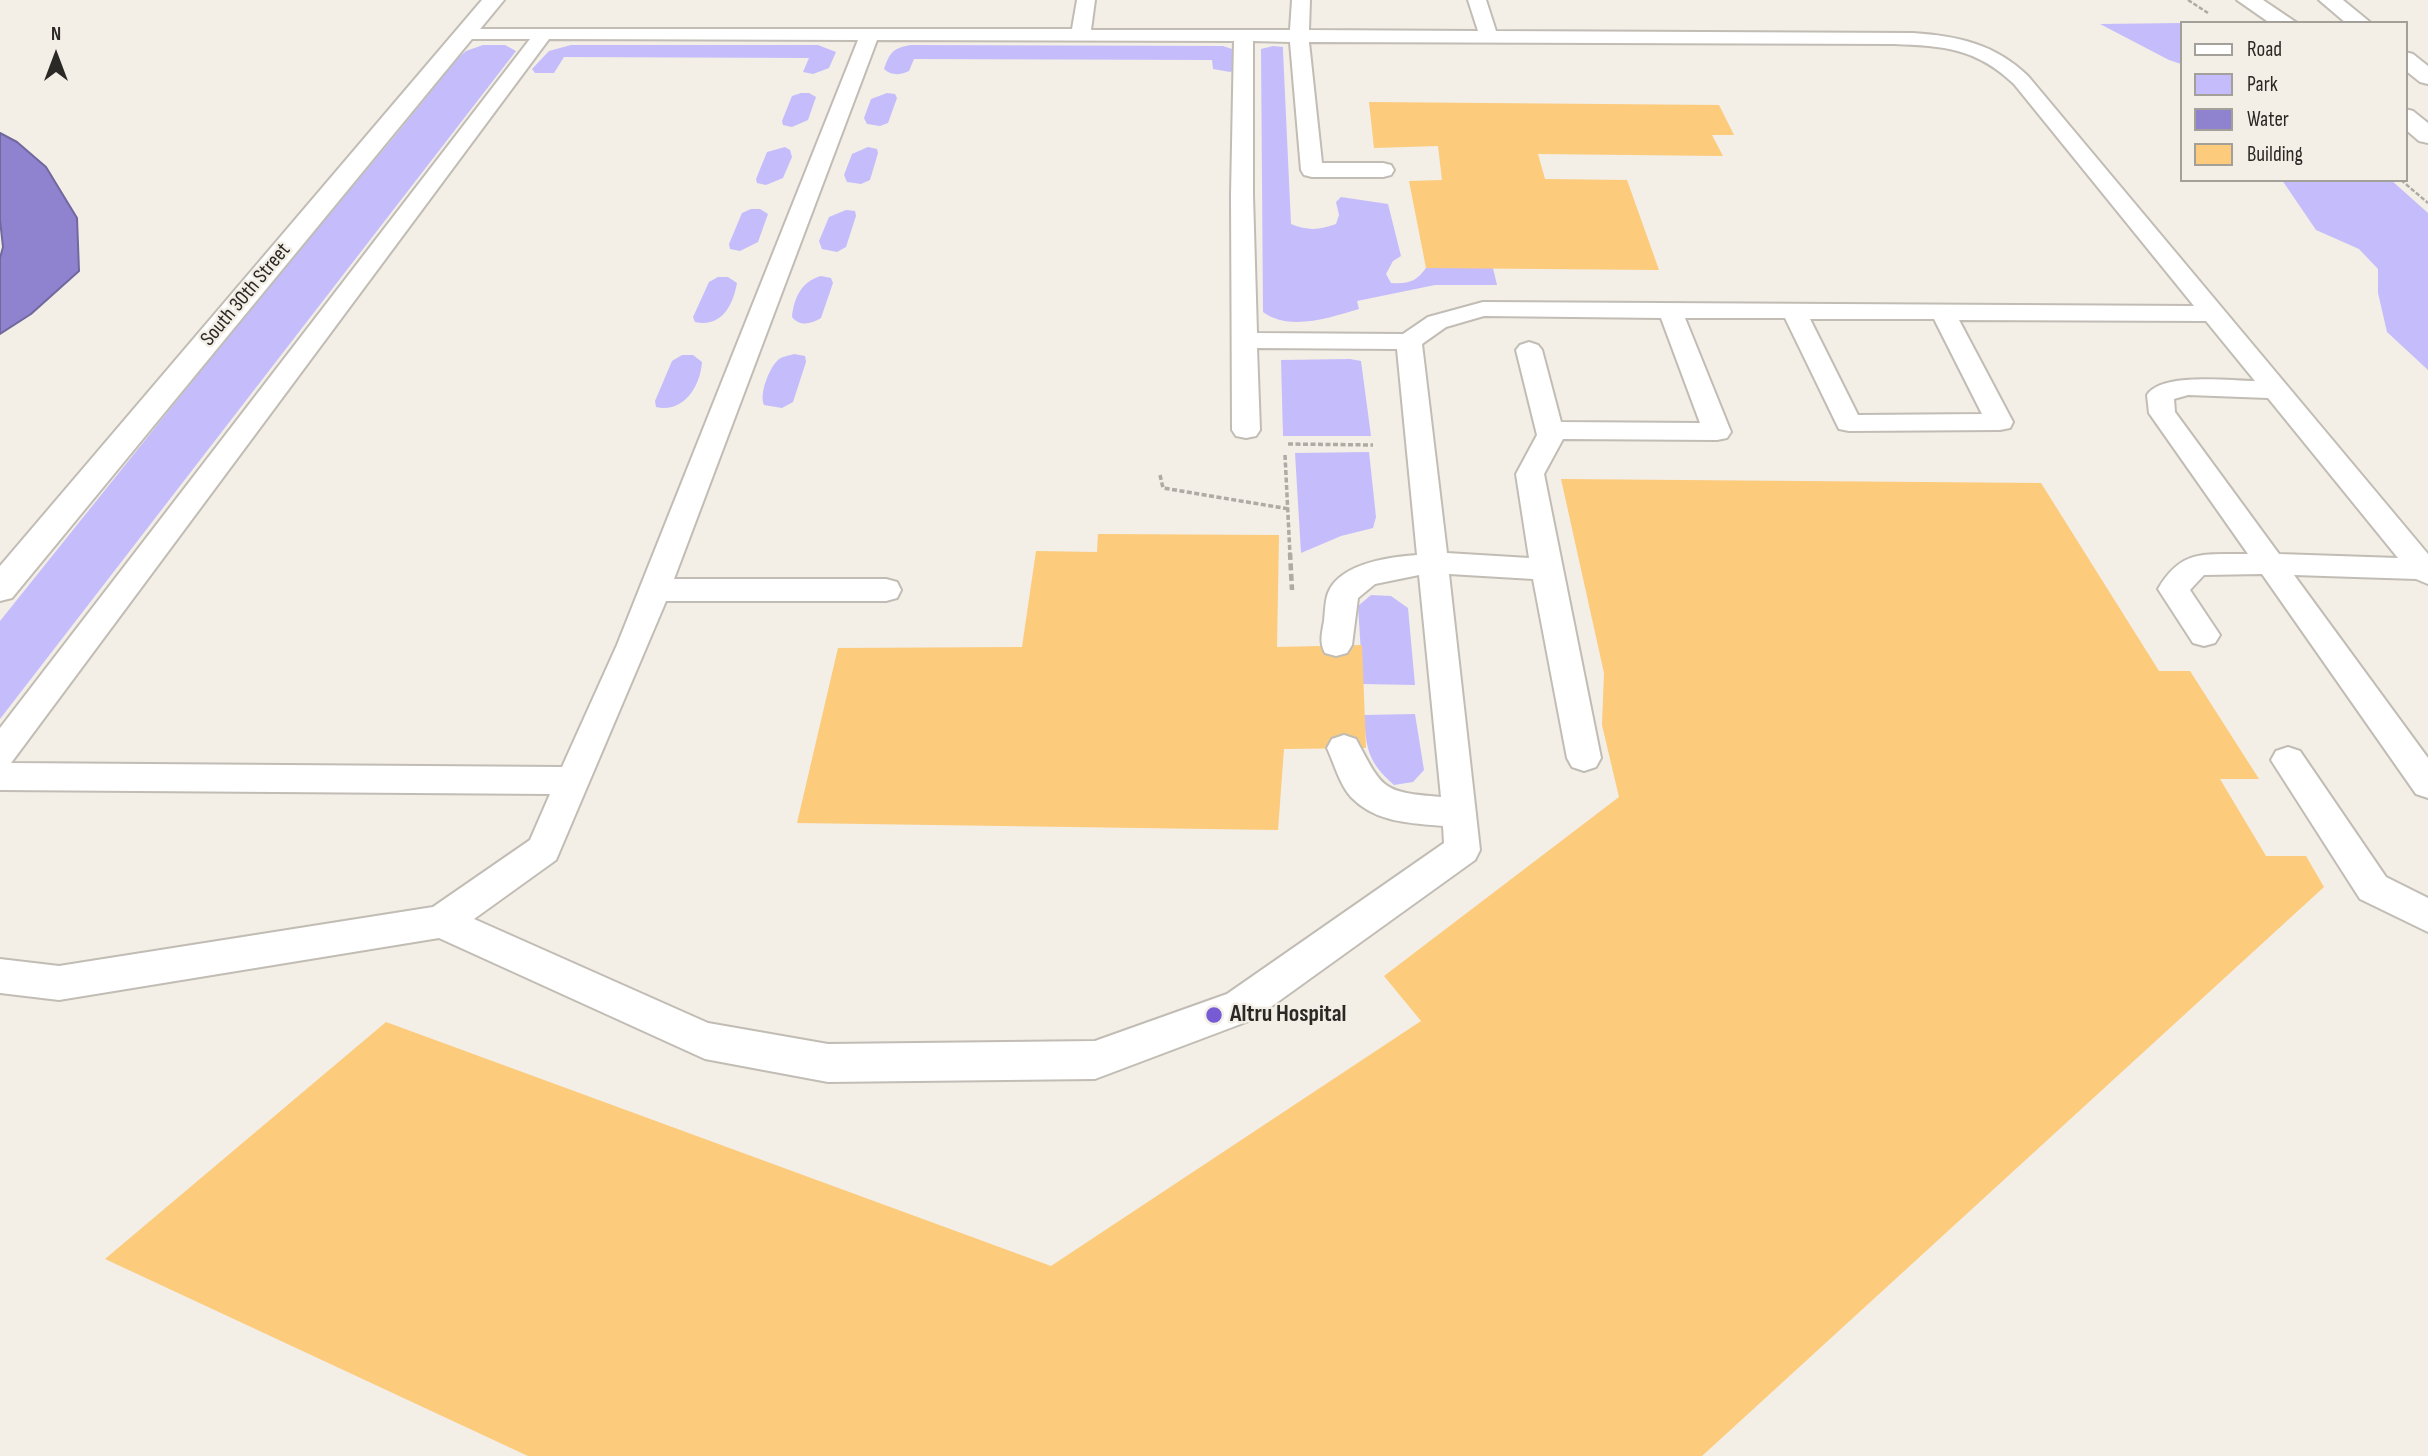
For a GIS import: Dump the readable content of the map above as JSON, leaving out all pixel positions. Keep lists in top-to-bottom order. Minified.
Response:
{"streets":{"street":["South 30th Street"]},"places":["Altru Hospital"],"legend":["Road","Park","Water","Building"],"north":"top"}
